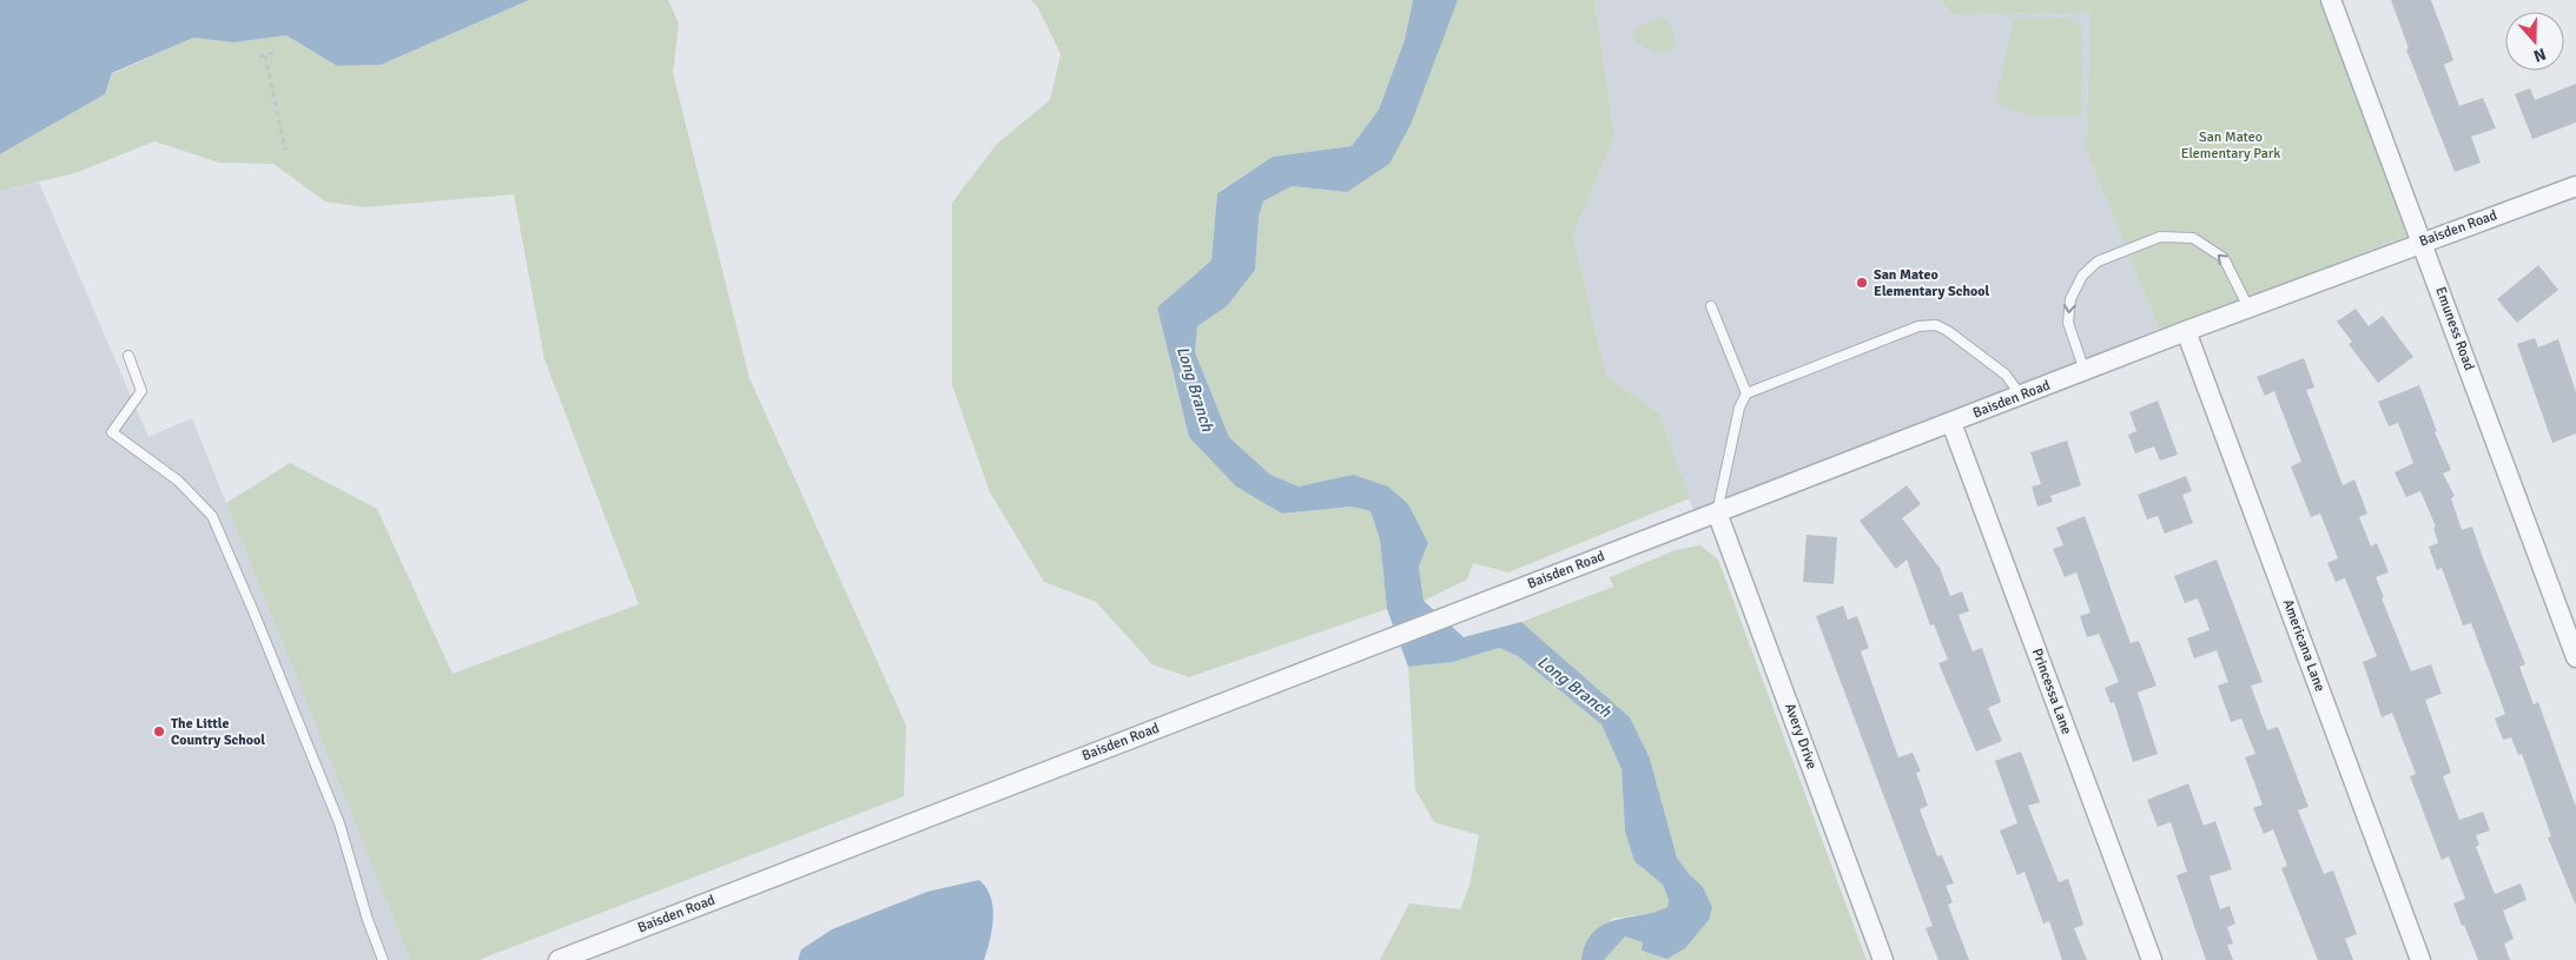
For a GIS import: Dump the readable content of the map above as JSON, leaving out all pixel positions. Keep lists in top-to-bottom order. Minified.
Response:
{"streets":{"street":["Baisden Road","Emuness Road","Americana Lane","Princessa Lane","Avery Drive"]},"crossings":[["Baisden Road","Emuness Road"],["Baisden Road","Americana Lane"],["Baisden Road","Princessa Lane"],["Baisden Road","Avery Drive"]],"water":["Long Branch"],"parks":["San Mateo Elementary Park"],"places":["San Mateo Elementary School","The Little Country School"],"north":"bottom"}
